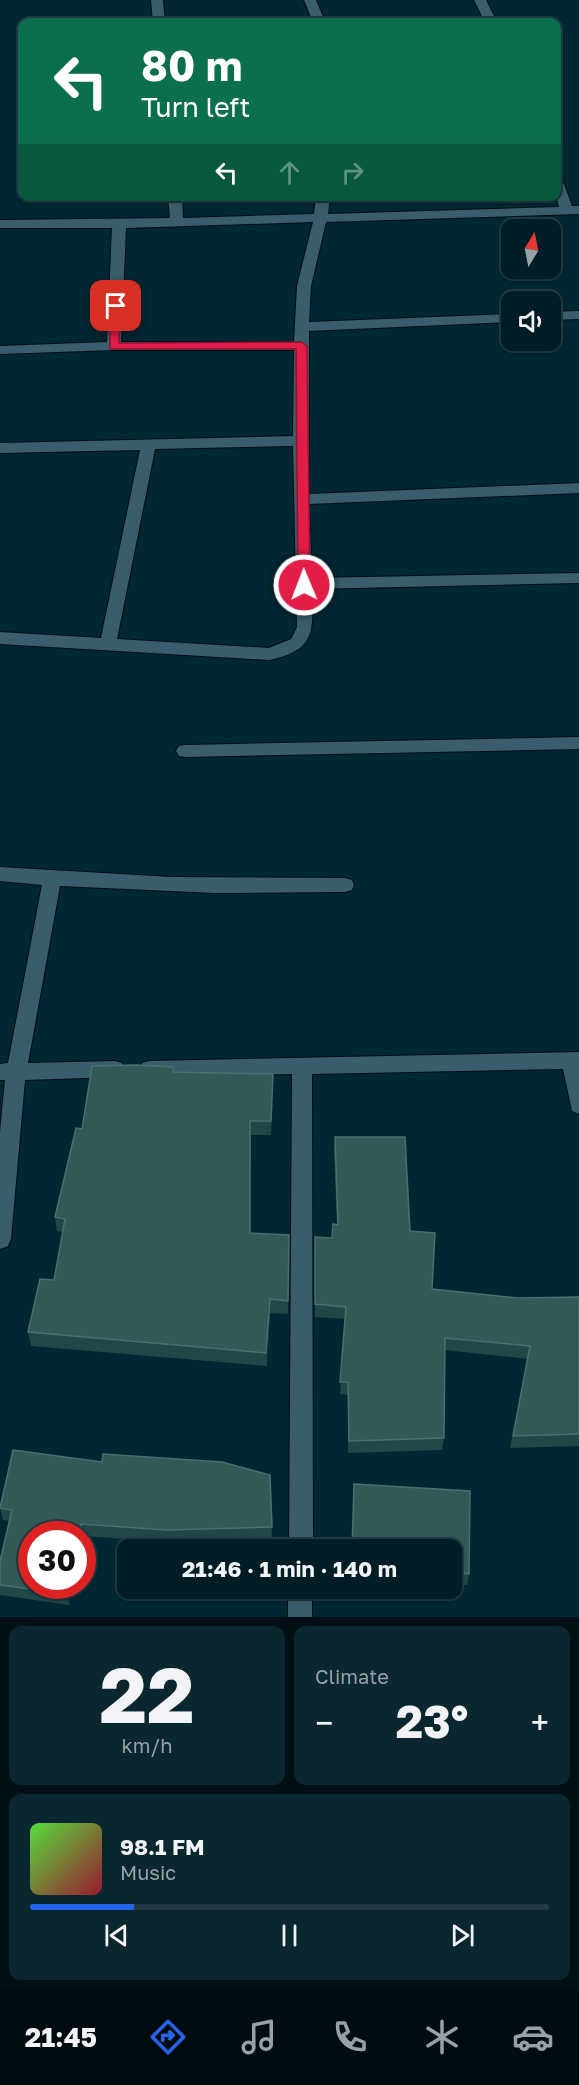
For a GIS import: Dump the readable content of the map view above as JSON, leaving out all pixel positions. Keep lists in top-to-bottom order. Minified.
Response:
{"north":"top","page":{"turn":["80 m","Turn left"],"limit":"30","trip":"21:46 · 1 min · 140 m","tile":[["22","km/h"],"Climate"],"heat":["−","23°","+"],"song":["98.1 FM","Music"],"tabs":"21:45"}}
